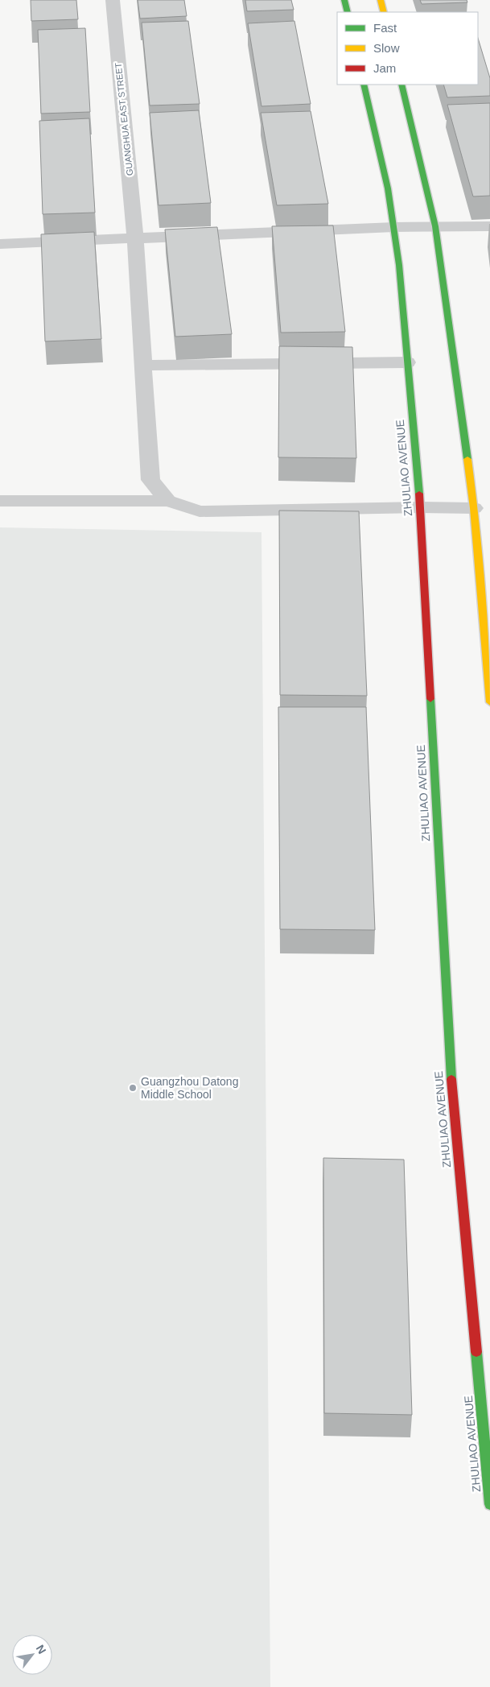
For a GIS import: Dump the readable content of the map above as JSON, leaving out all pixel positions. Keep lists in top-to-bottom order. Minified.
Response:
{"streets":{"main road":["ZHULIAO AVENUE"],"street":["GUANGHUA EAST STREET"]},"places":["Guangzhou Datong Middle School"],"legend":["Fast","Slow","Jam"],"north":"top right"}
